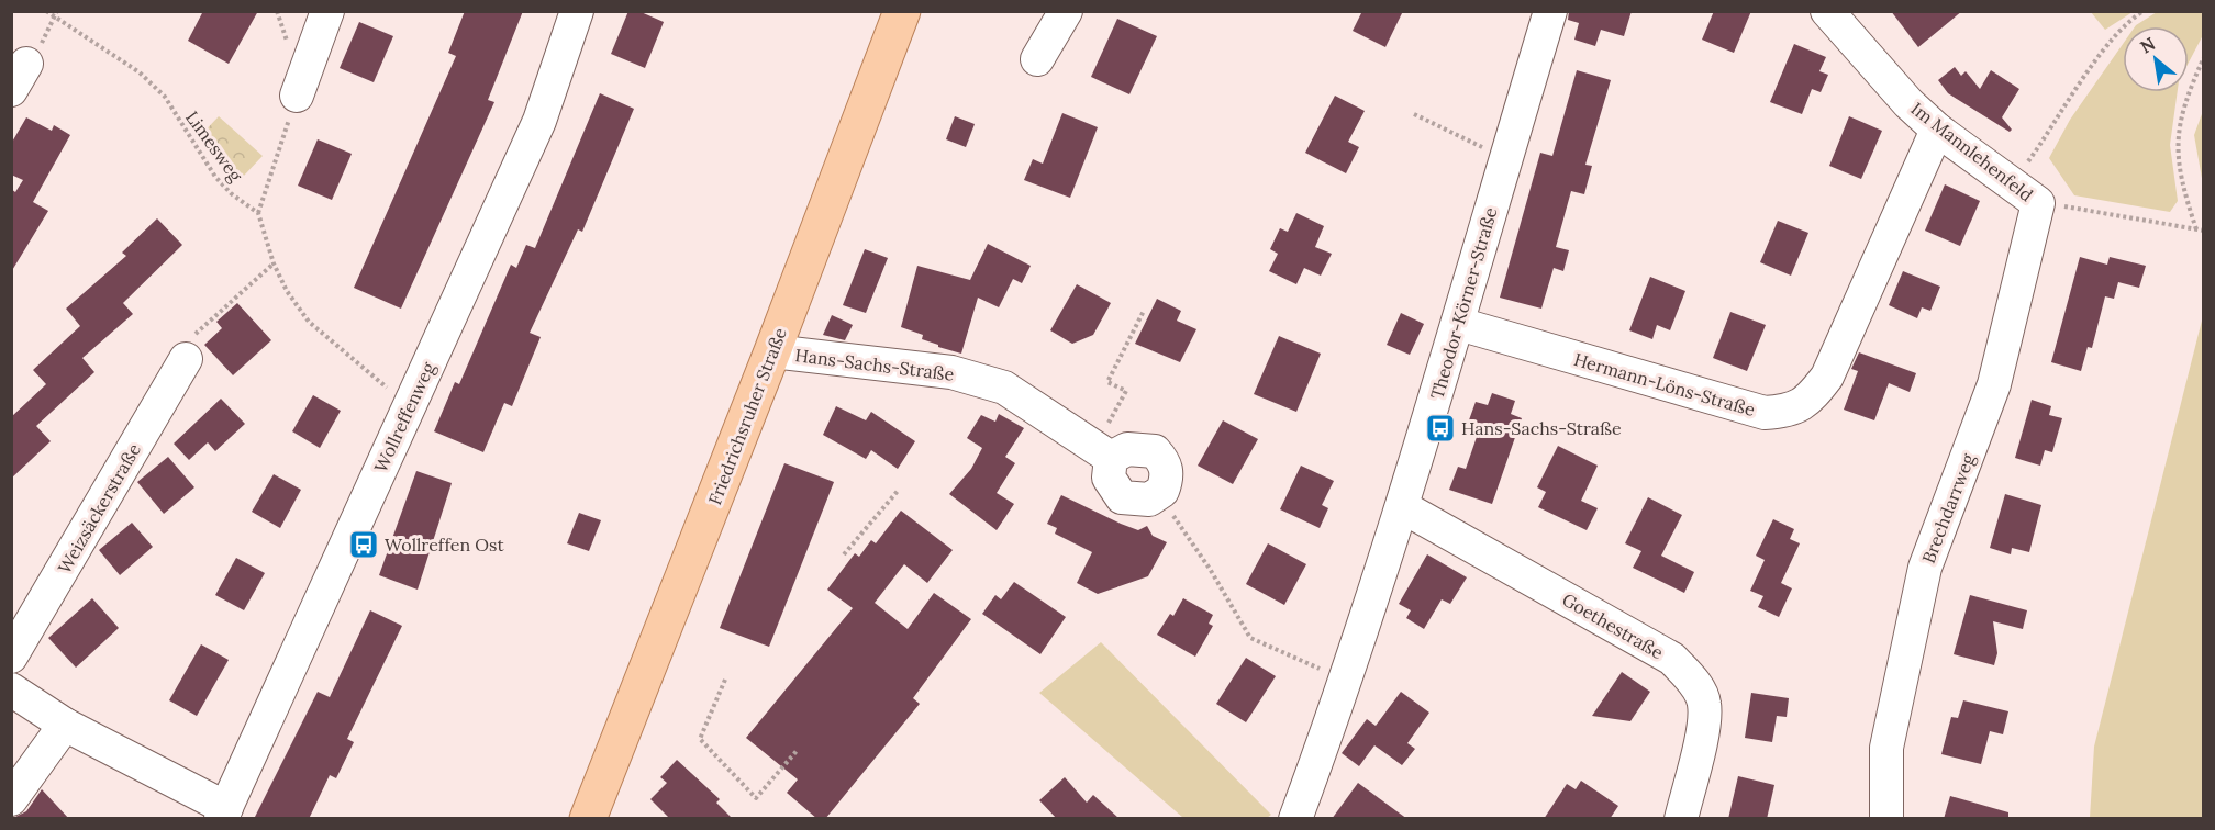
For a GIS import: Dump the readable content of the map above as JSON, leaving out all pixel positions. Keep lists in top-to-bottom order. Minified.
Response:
{"streets":{"main road":["Friedrichsruher Straße"],"street":["Im Mannlehenfeld","Theodor-Körner-Straße","Hans-Sachs-Straße","Hermann-Löns-Straße","Wollreffenweg","Weizsäckerstraße","Brechdarrweg","Goethestraße"],"path":["Limesweg"]},"crossings":[["Im Mannlehenfeld","Hermann-Löns-Straße"],["Im Mannlehenfeld","Brechdarrweg"],["Theodor-Körner-Straße","Hermann-Löns-Straße"],["Theodor-Körner-Straße","Goethestraße"],["Hans-Sachs-Straße","Friedrichsruher Straße"]],"places":{"bus stop":["Hans-Sachs-Straße","Wollreffen Ost"]},"north":"top left"}
